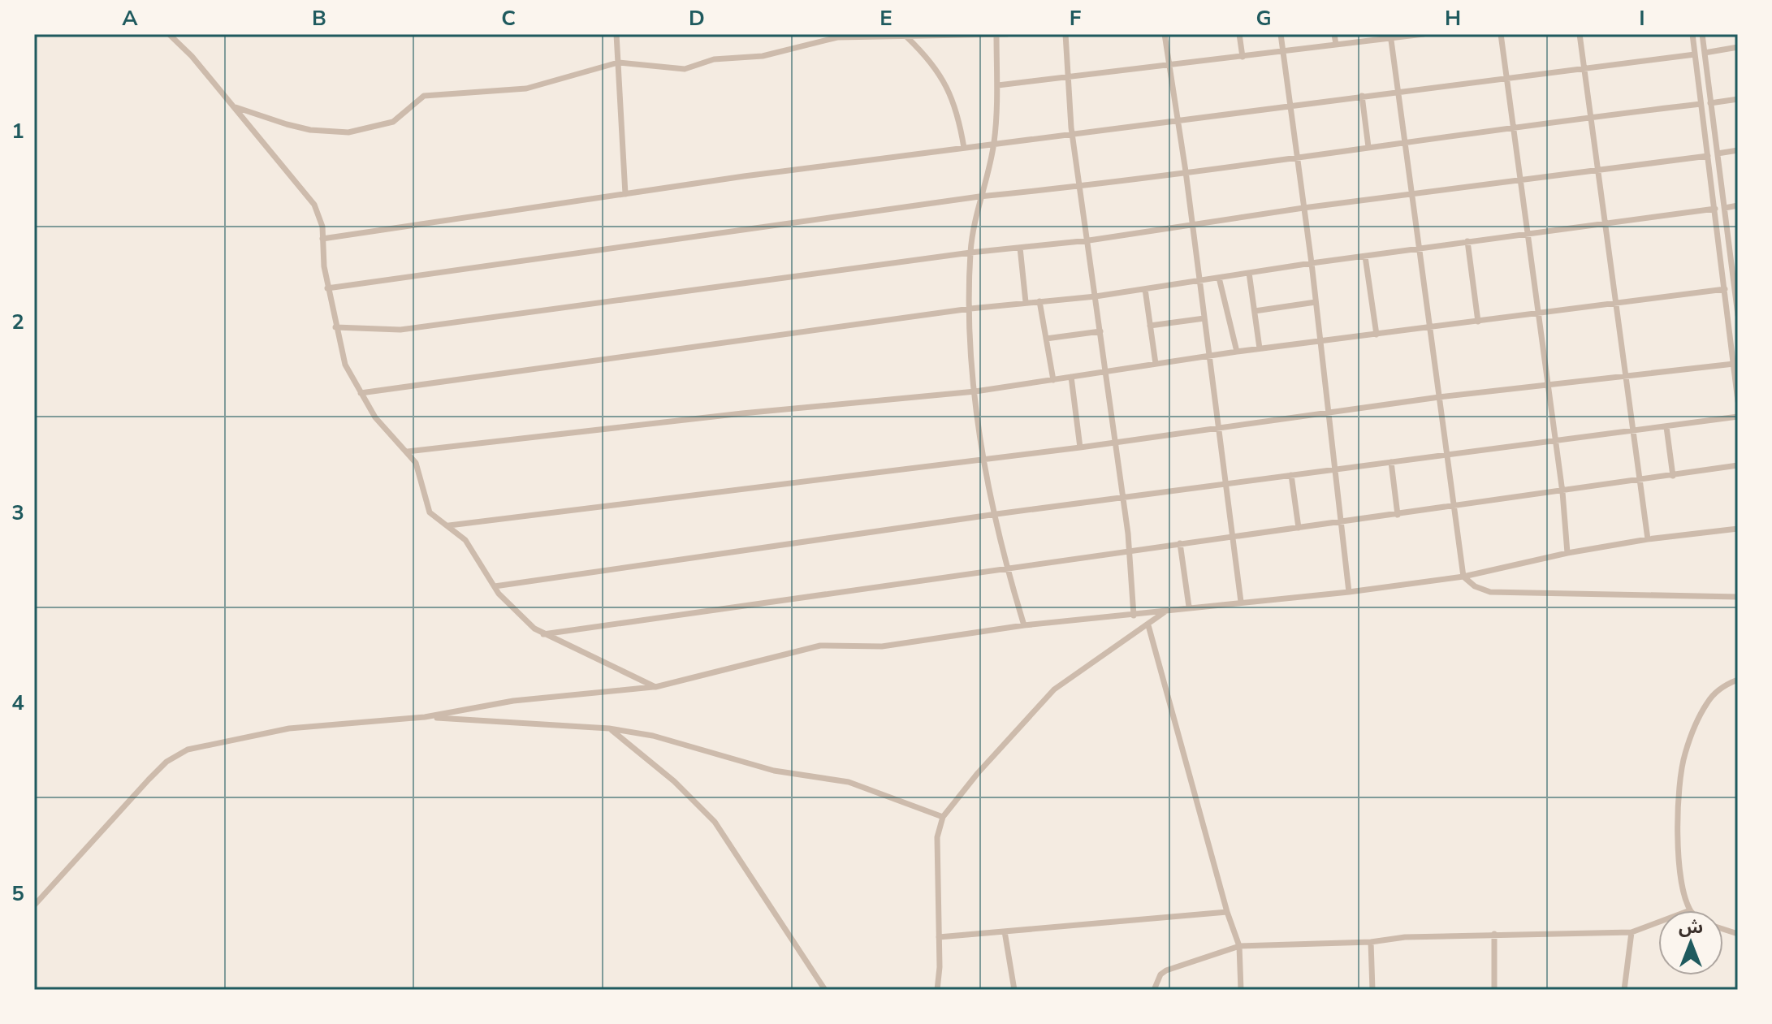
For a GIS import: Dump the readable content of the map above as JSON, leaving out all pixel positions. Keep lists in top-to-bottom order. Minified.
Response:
{"north":"top","grid":{"columns":["A","B","C","D","E","F","G","H","I"],"rows":["1","2","3","4","5"]}}
